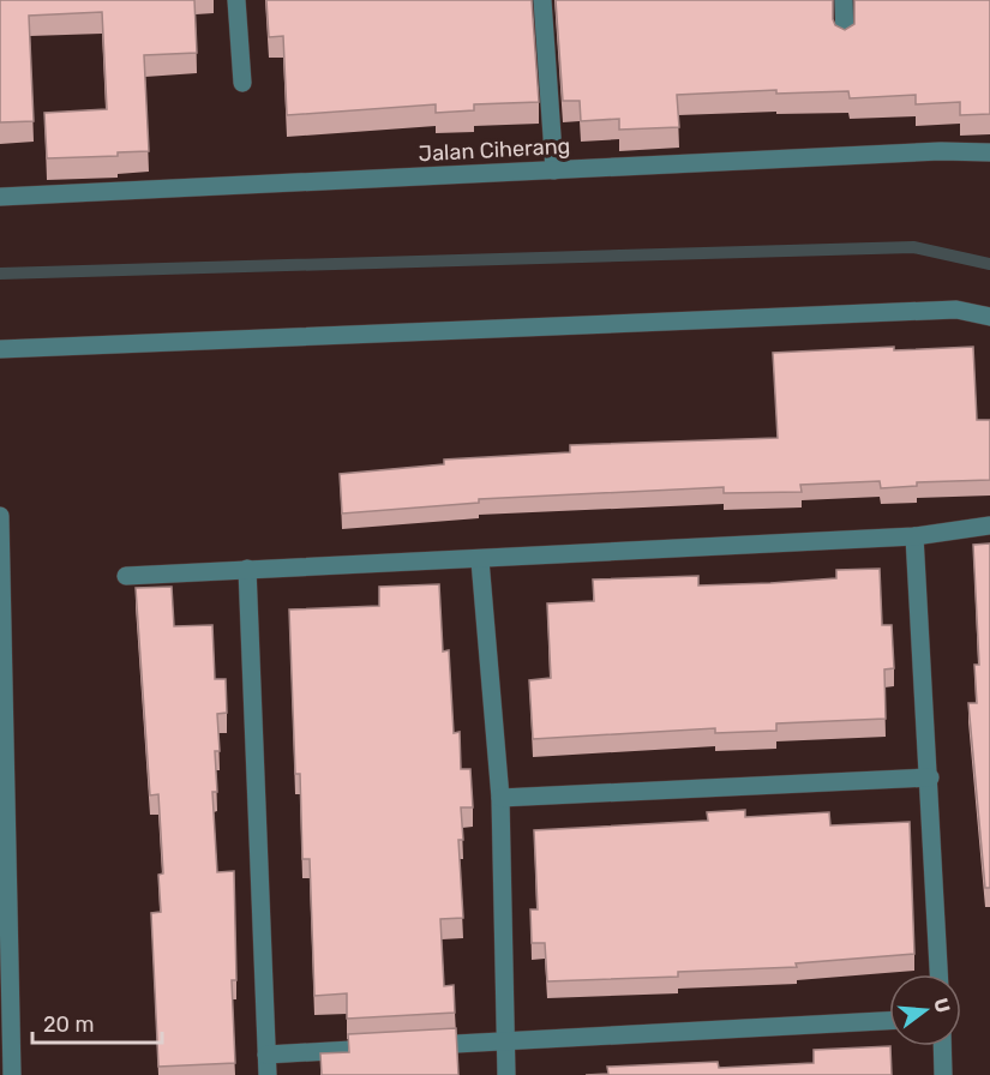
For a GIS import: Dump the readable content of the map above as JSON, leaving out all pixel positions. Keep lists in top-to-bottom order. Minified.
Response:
{"streets":{"street":["Jalan Ciherang"]},"scale_bar":"20 m","north":"right"}
